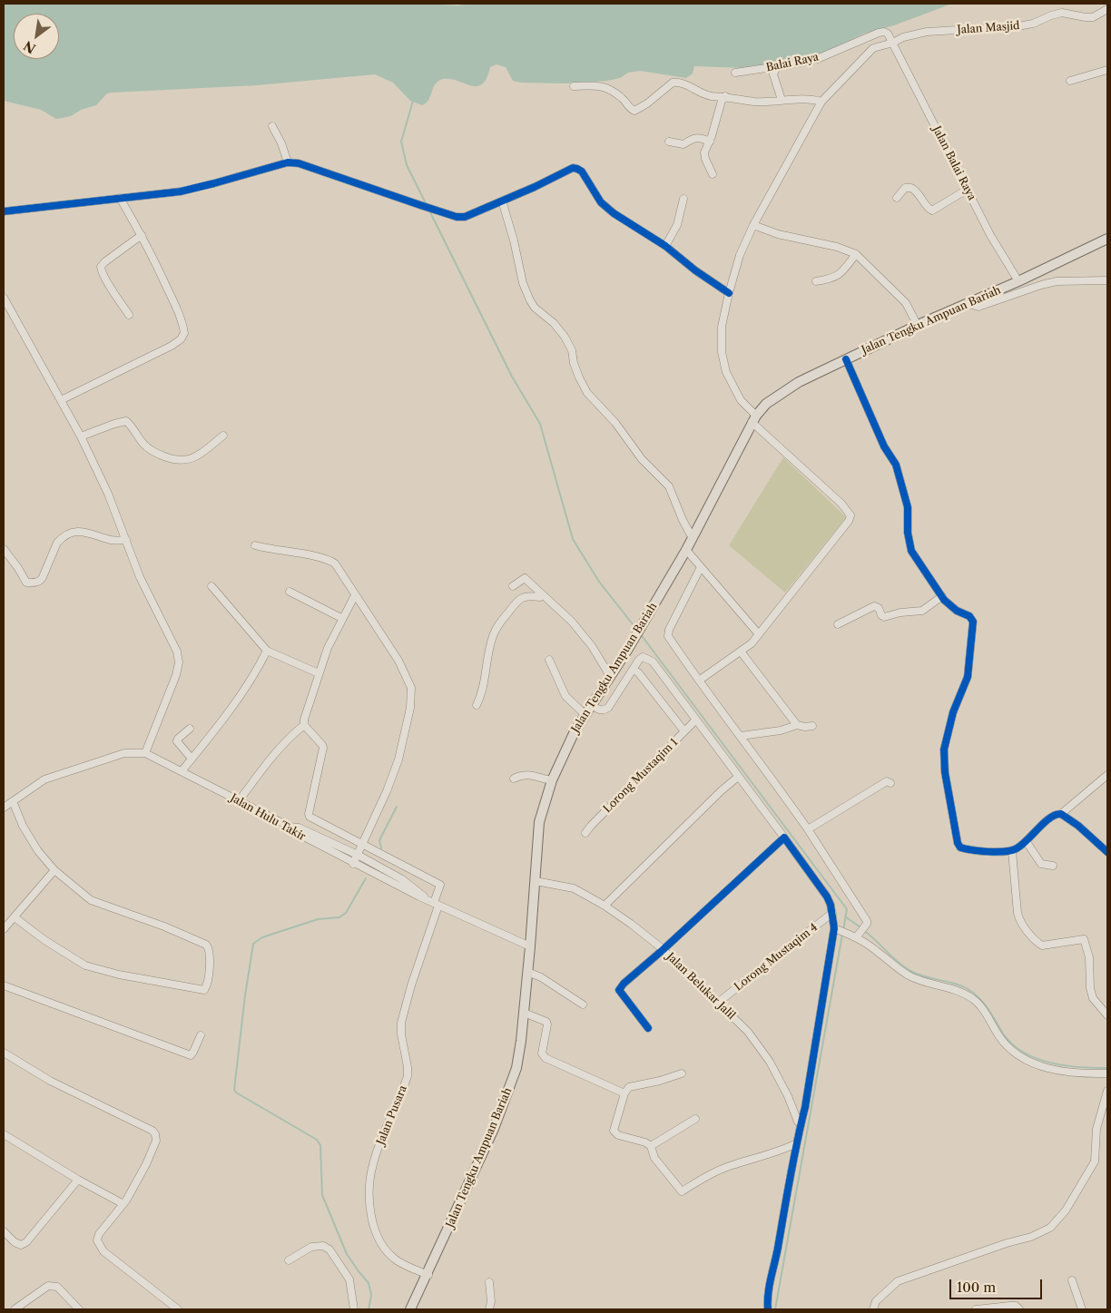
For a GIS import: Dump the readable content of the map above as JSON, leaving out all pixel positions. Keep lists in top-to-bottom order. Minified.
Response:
{"streets":{"main road":["Jalan Tengku Ampuan Bariah"],"street":["Jalan Masjid","Balai Raya","Jalan Balai Raya","Lorong Mustaqim 1","Jalan Hulu Takir","Lorong Mustaqim 4","Jalan Belukar Jalil","Jalan Pusara"]},"crossings":[["Jalan Masjid","Balai Raya"],["Jalan Masjid","Jalan Balai Raya"],["Jalan Masjid","Jalan Tengku Ampuan Bariah"],["Balai Raya","Jalan Balai Raya"],["Jalan Balai Raya","Jalan Tengku Ampuan Bariah"],["Jalan Tengku Ampuan Bariah","Jalan Hulu Takir"],["Jalan Tengku Ampuan Bariah","Jalan Belukar Jalil"],["Jalan Tengku Ampuan Bariah","Jalan Pusara"],["Jalan Hulu Takir","Jalan Pusara"],["Lorong Mustaqim 4","Jalan Belukar Jalil"]],"scale_bar":"100 m","north":"bottom left"}
